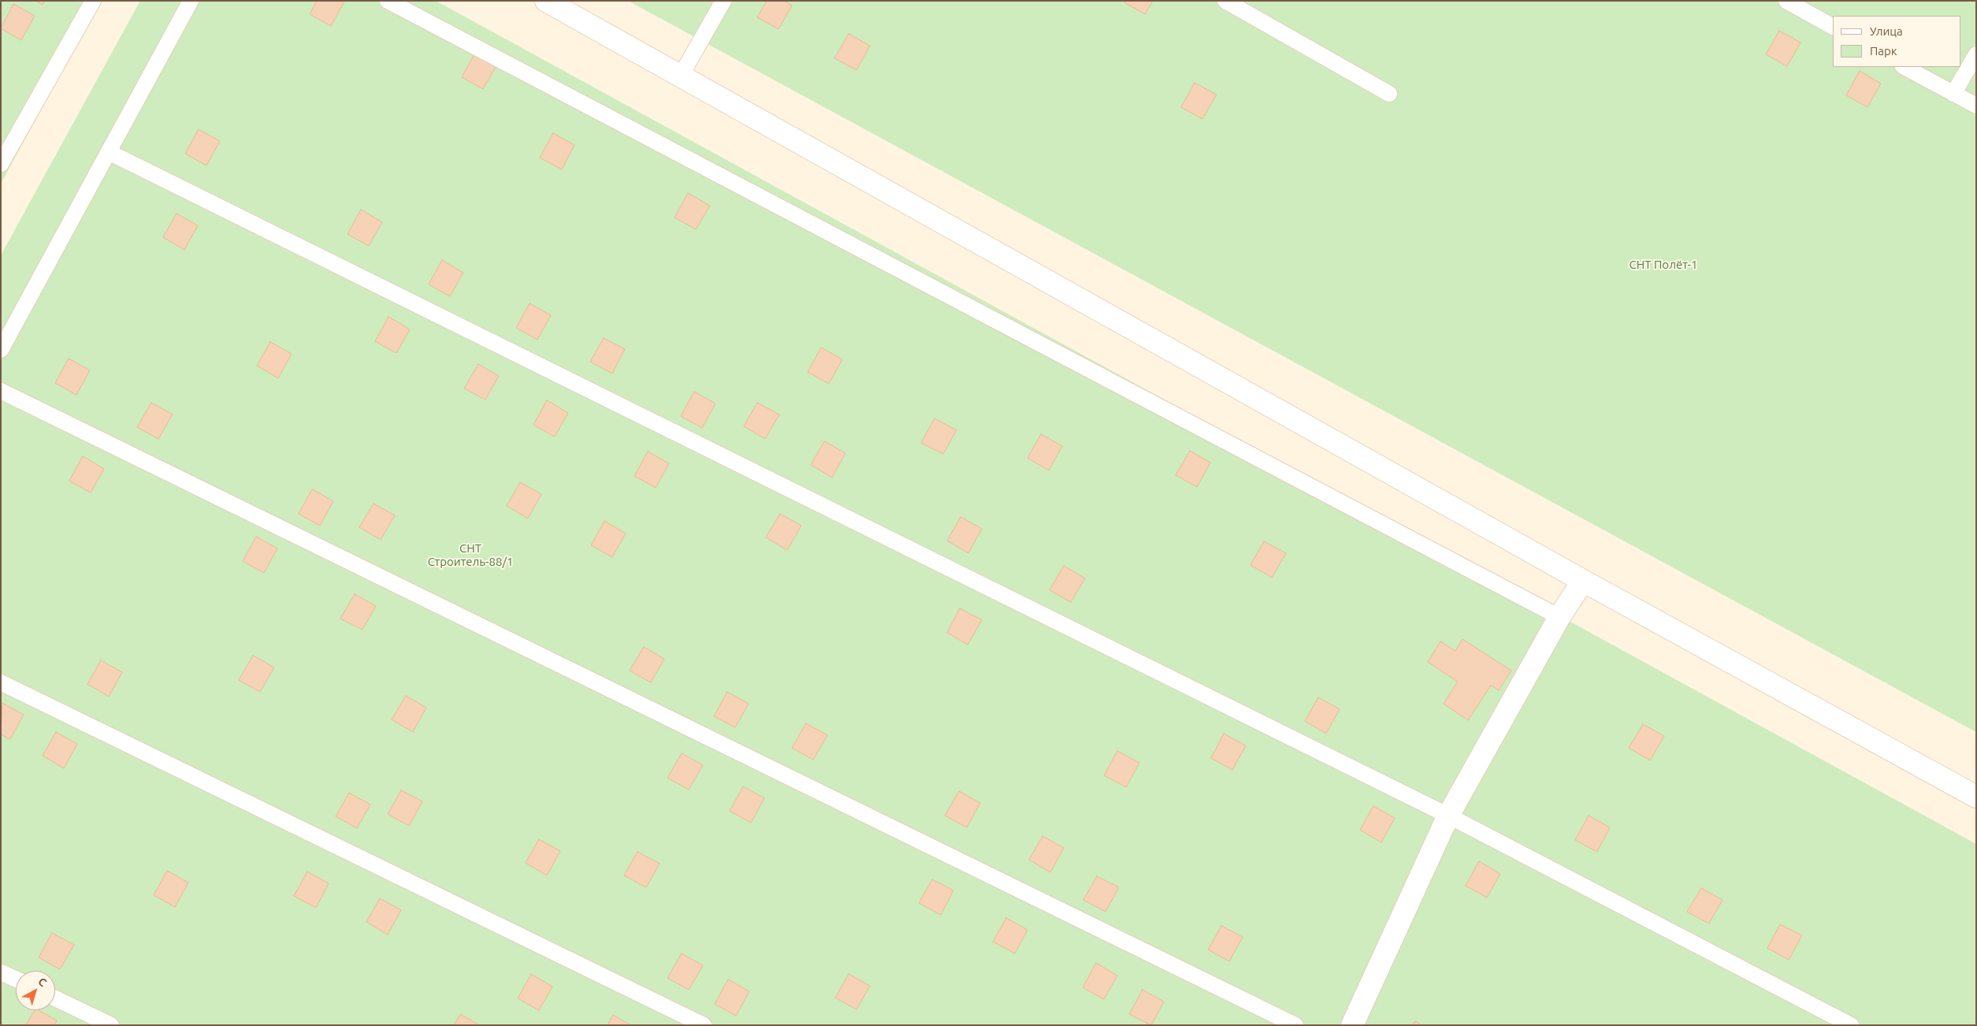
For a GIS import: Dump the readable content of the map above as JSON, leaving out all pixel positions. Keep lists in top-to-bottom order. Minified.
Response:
{"parks":["СНТ Полёт-1","СНТ Строитель-88/1"],"legend":["Улица","Парк"],"north":"top right"}
